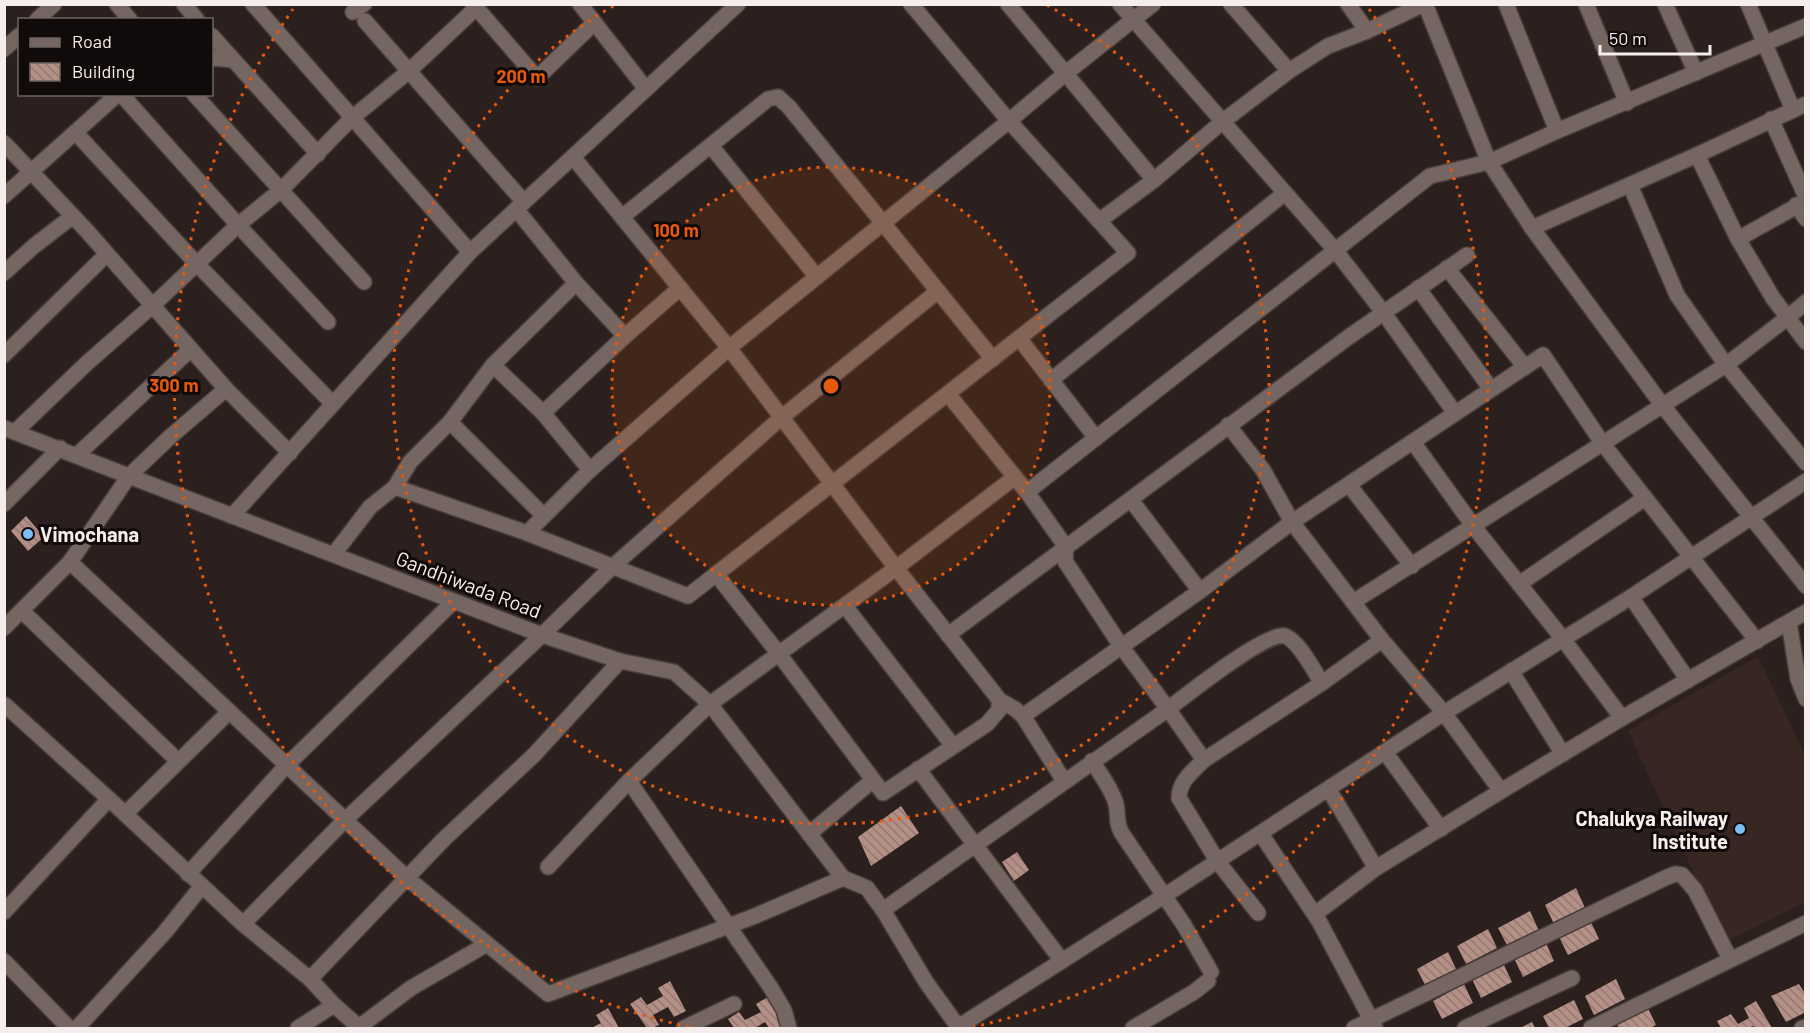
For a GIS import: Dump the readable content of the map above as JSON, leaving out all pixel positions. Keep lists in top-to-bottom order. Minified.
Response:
{"streets":{"street":["Gandhiwada Road"]},"places":["Vimochana","Chalukya Railway Institute"],"legend":["Road","Building"],"scale_bar":"50 m","rings":["200 m","100 m","300 m"]}
